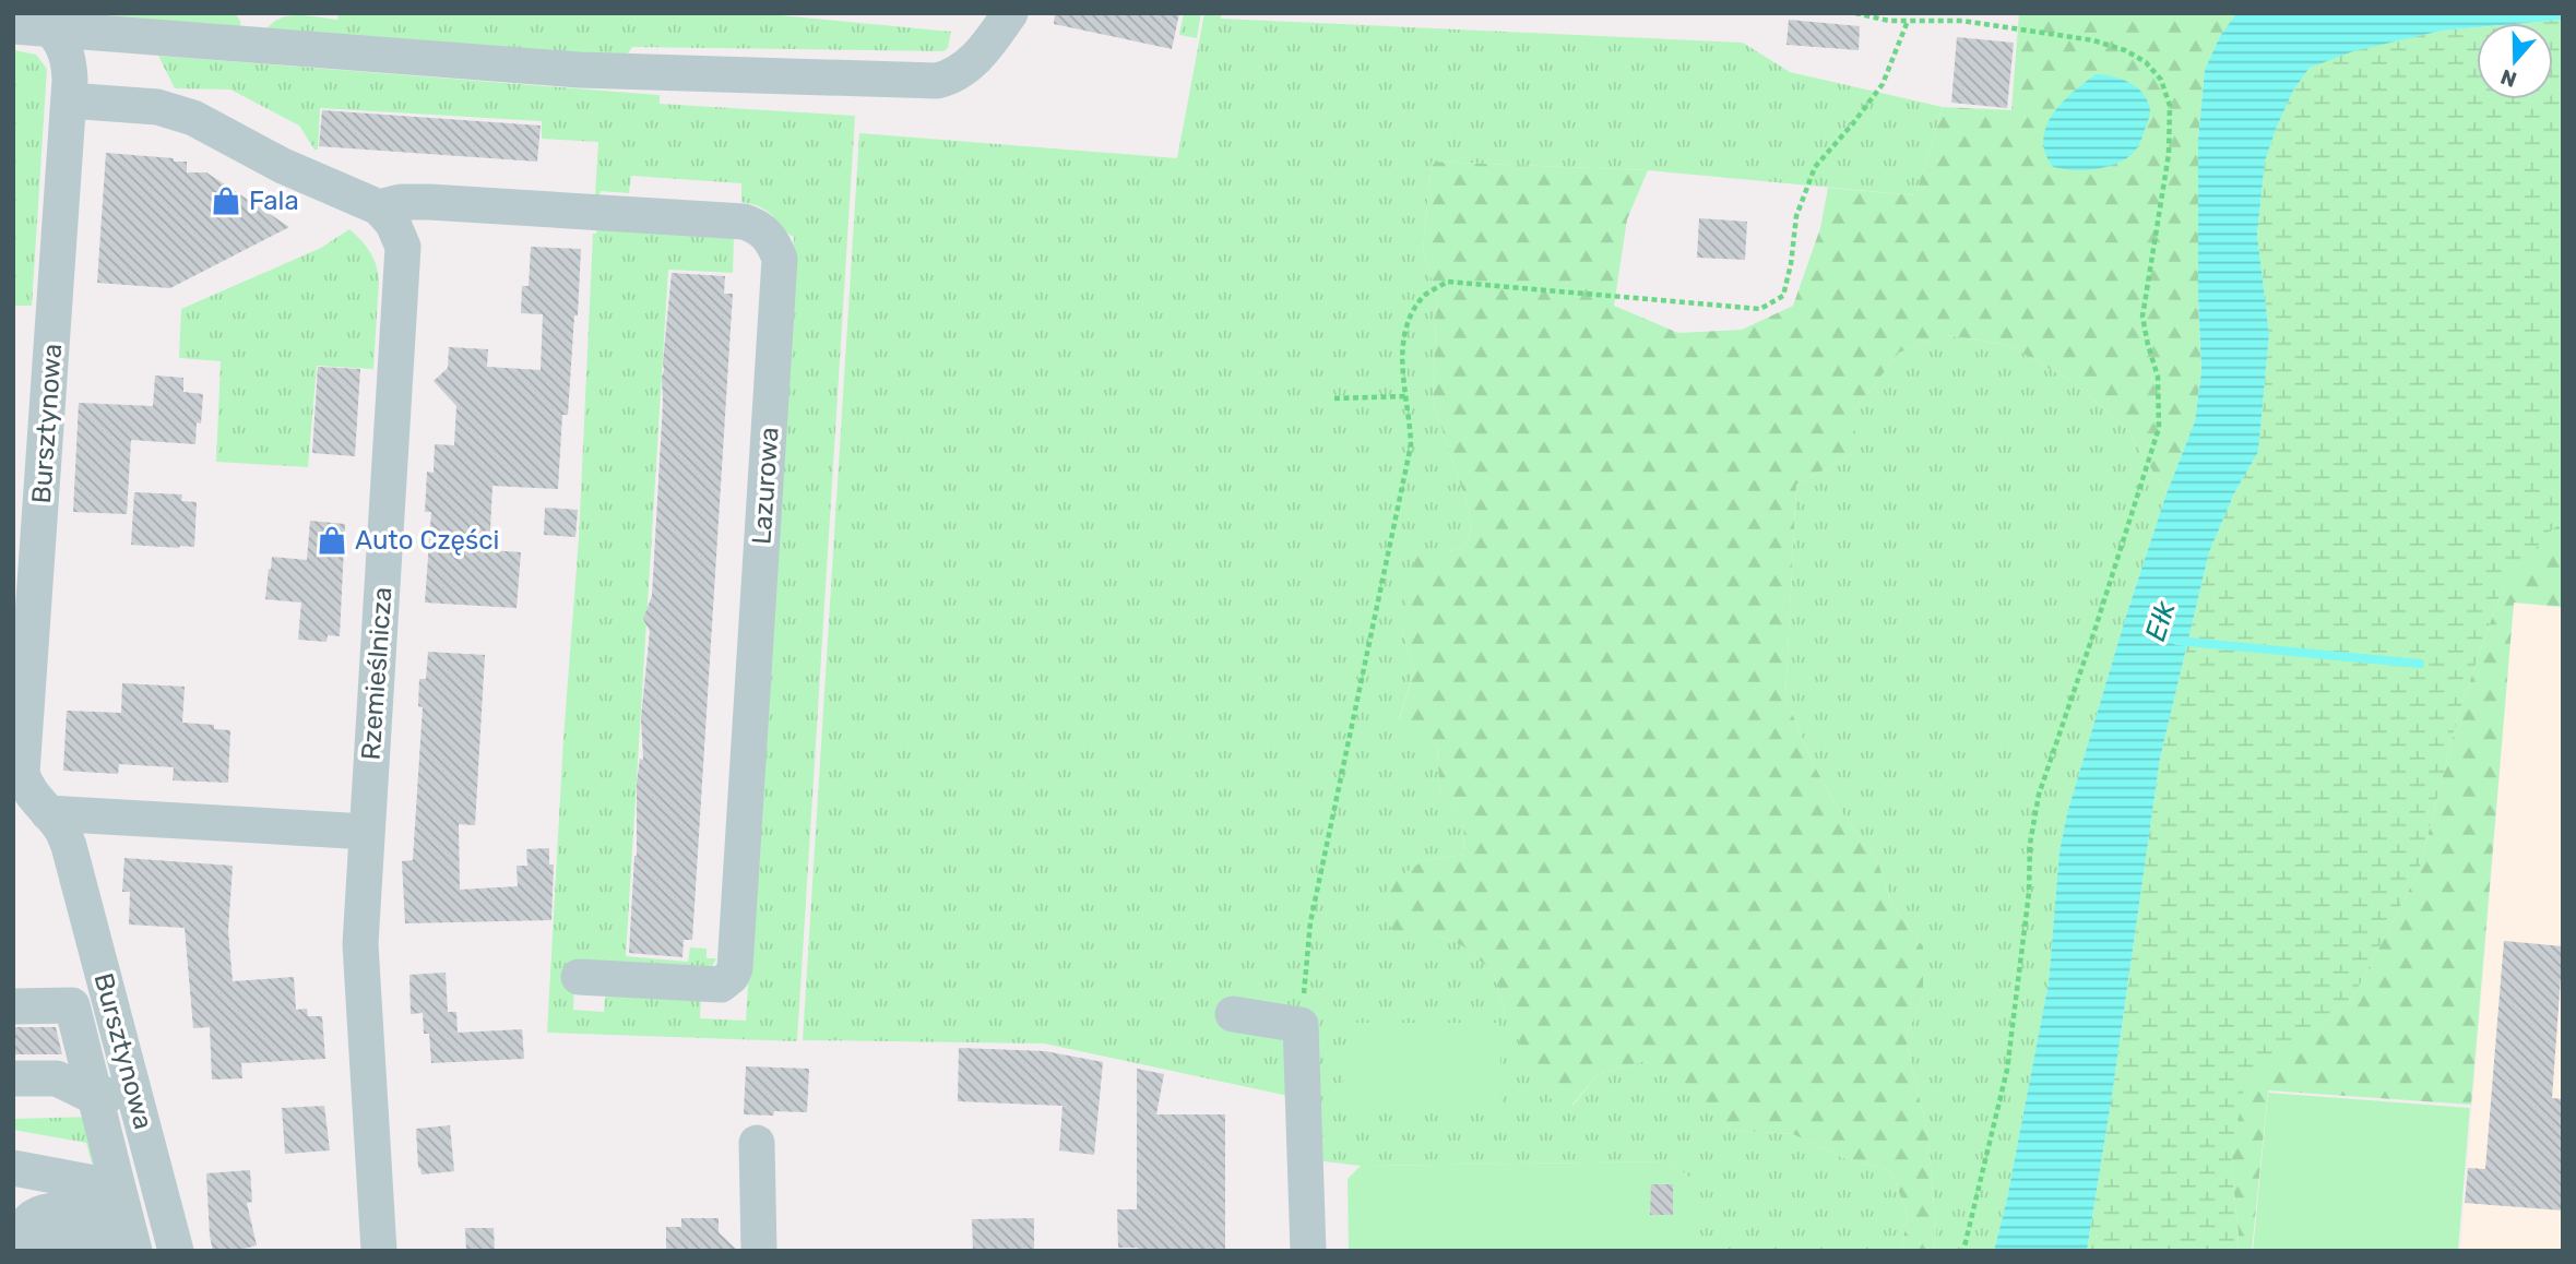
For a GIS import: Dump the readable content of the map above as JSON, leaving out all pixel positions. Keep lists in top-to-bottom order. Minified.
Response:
{"streets":{"street":["Bursztynowa","Lazurowa","Rzemieślnicza"]},"crossings":[["Lazurowa","Rzemieślnicza"]],"water":["Ełk"],"places":{"shop":["Fala","Auto Części"]},"north":"bottom"}
